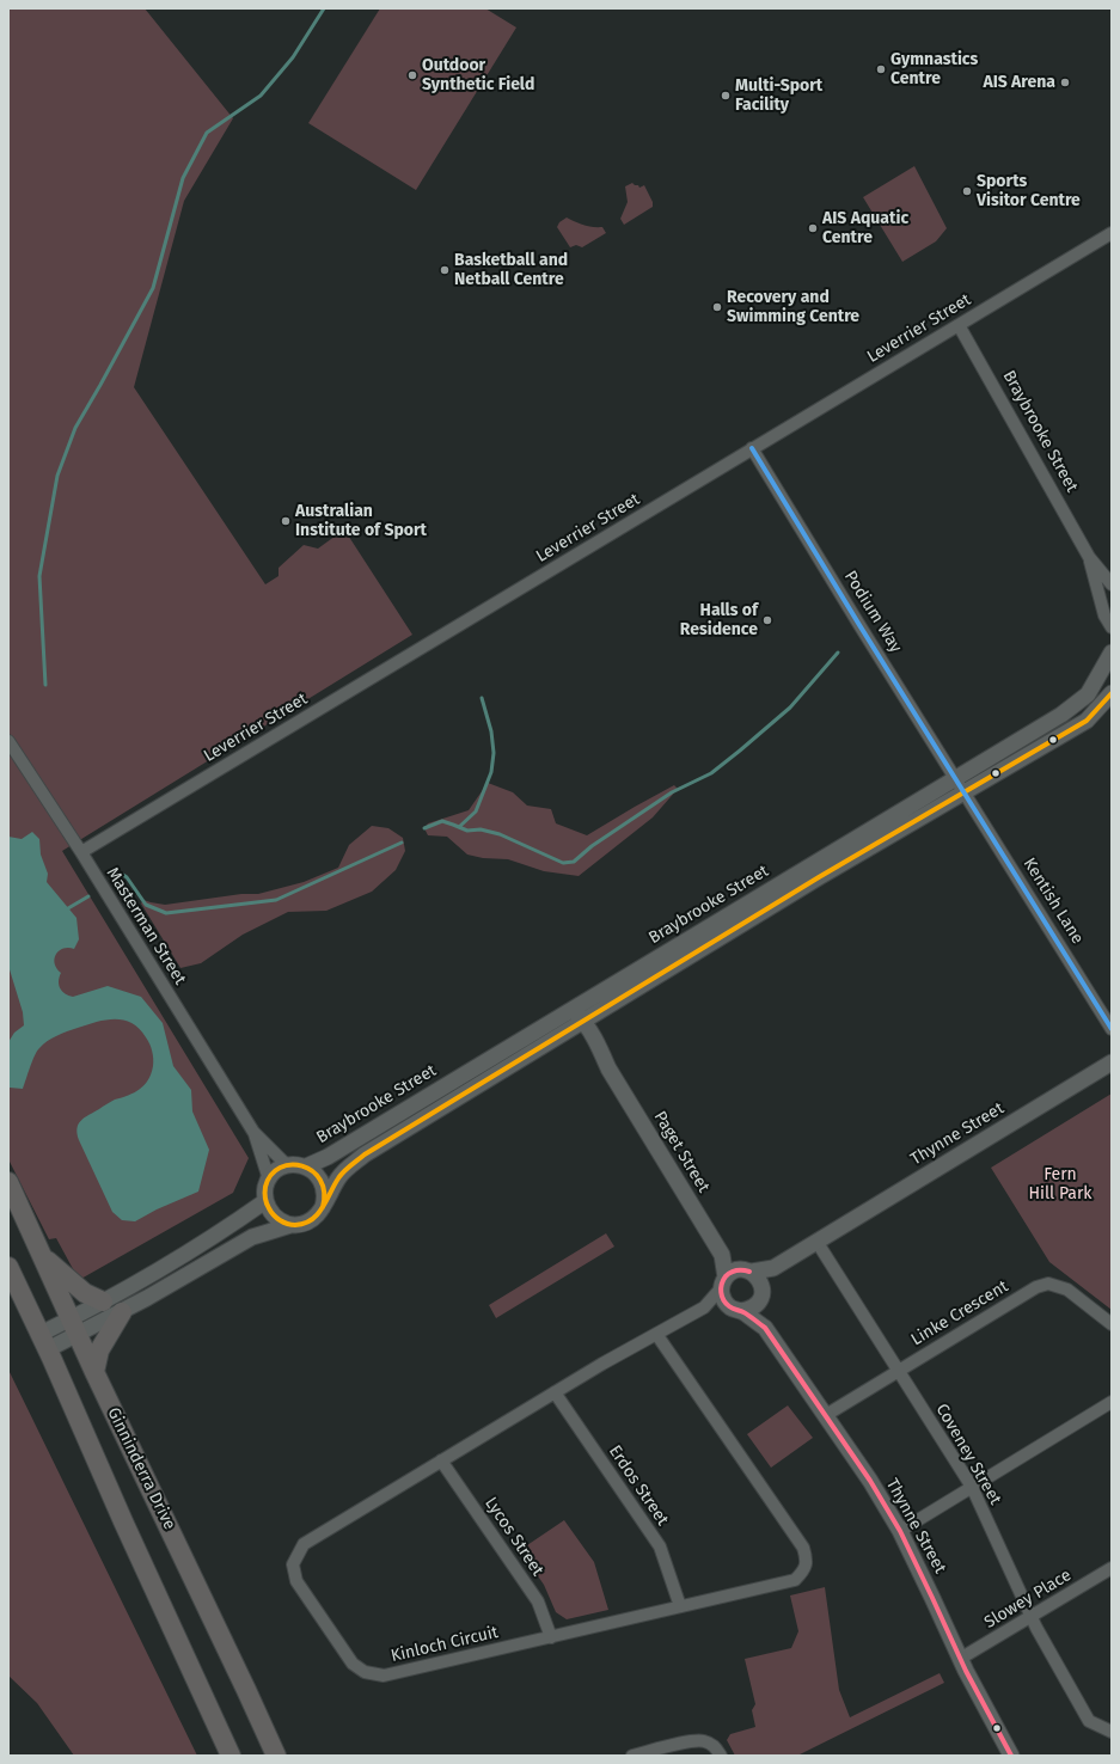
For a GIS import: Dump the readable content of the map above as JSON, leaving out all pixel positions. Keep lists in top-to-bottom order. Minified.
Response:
{"streets":{"main road":["Ginninderra Drive"],"street":["Leverrier Street","Braybrooke Street","Podium Way","Kentish Lane","Masterman Street","Thynne Street","Paget Street","Linke Crescent","Coveney Street","Erdos Street","Lycos Street","Slowey Place","Kinloch Circuit"]},"crossings":[["Leverrier Street","Braybrooke Street"],["Leverrier Street","Podium Way"],["Leverrier Street","Masterman Street"],["Braybrooke Street","Podium Way"],["Braybrooke Street","Kentish Lane"],["Braybrooke Street","Masterman Street"],["Braybrooke Street","Paget Street"],["Podium Way","Kentish Lane"],["Thynne Street","Paget Street"],["Thynne Street","Linke Crescent"],["Thynne Street","Coveney Street"],["Thynne Street","Slowey Place"],["Thynne Street","Kinloch Circuit"],["Paget Street","Kinloch Circuit"],["Linke Crescent","Coveney Street"],["Coveney Street","Slowey Place"],["Erdos Street","Kinloch Circuit"],["Lycos Street","Kinloch Circuit"]],"parks":["Fern Hill Park"],"places":["Gymnastics Centre","Outdoor Synthetic Field","AIS Arena","Multi-Sport Facility","Sports Visitor Centre","AIS Aquatic Centre","Basketball and Netball Centre","Recovery and Swimming Centre","Australian Institute of Sport","Halls of Residence"]}
